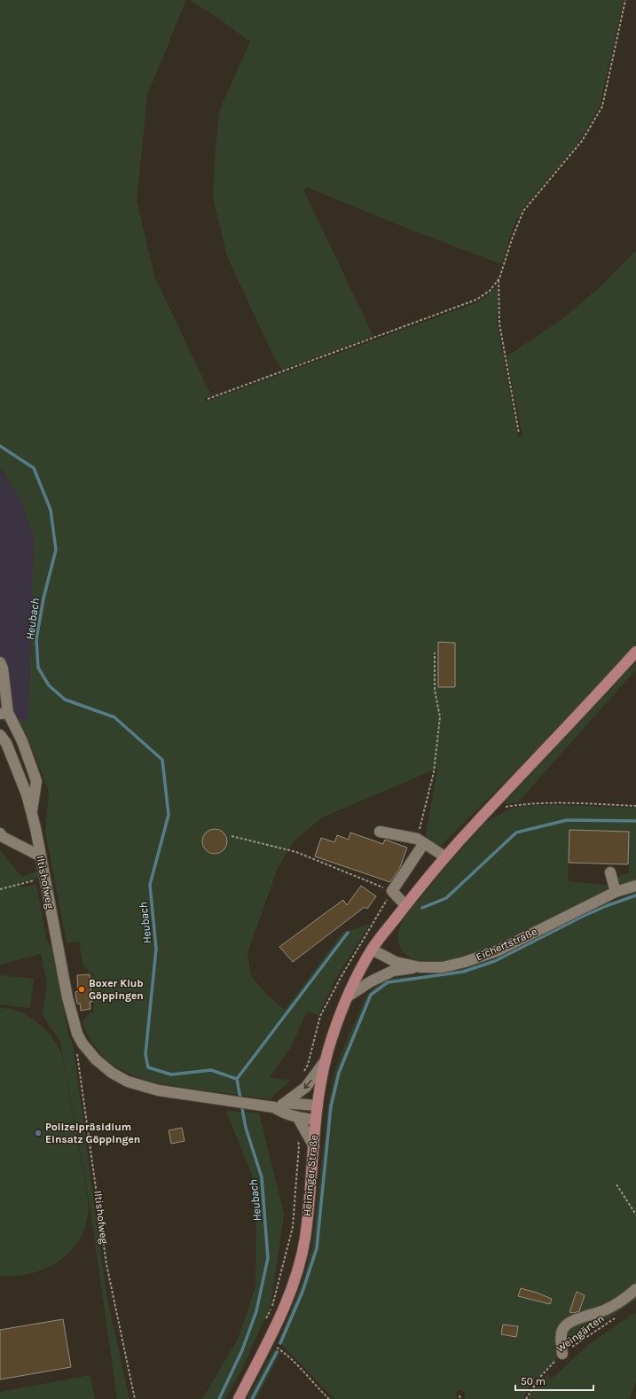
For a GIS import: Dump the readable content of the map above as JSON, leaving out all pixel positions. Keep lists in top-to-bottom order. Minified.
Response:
{"streets":{"main road":["Heininger Straße"],"street":["Iltishofweg","Eichertstraße"],"path":["Weingärten"]},"crossings":[["Iltishofweg","Heininger Straße"],["Eichertstraße","Heininger Straße"]],"water":["Heubach"],"places":["Boxer Klub Göppingen","Polizeipräsidium Einsatz Göppingen"],"scale_bar":"50 m"}
